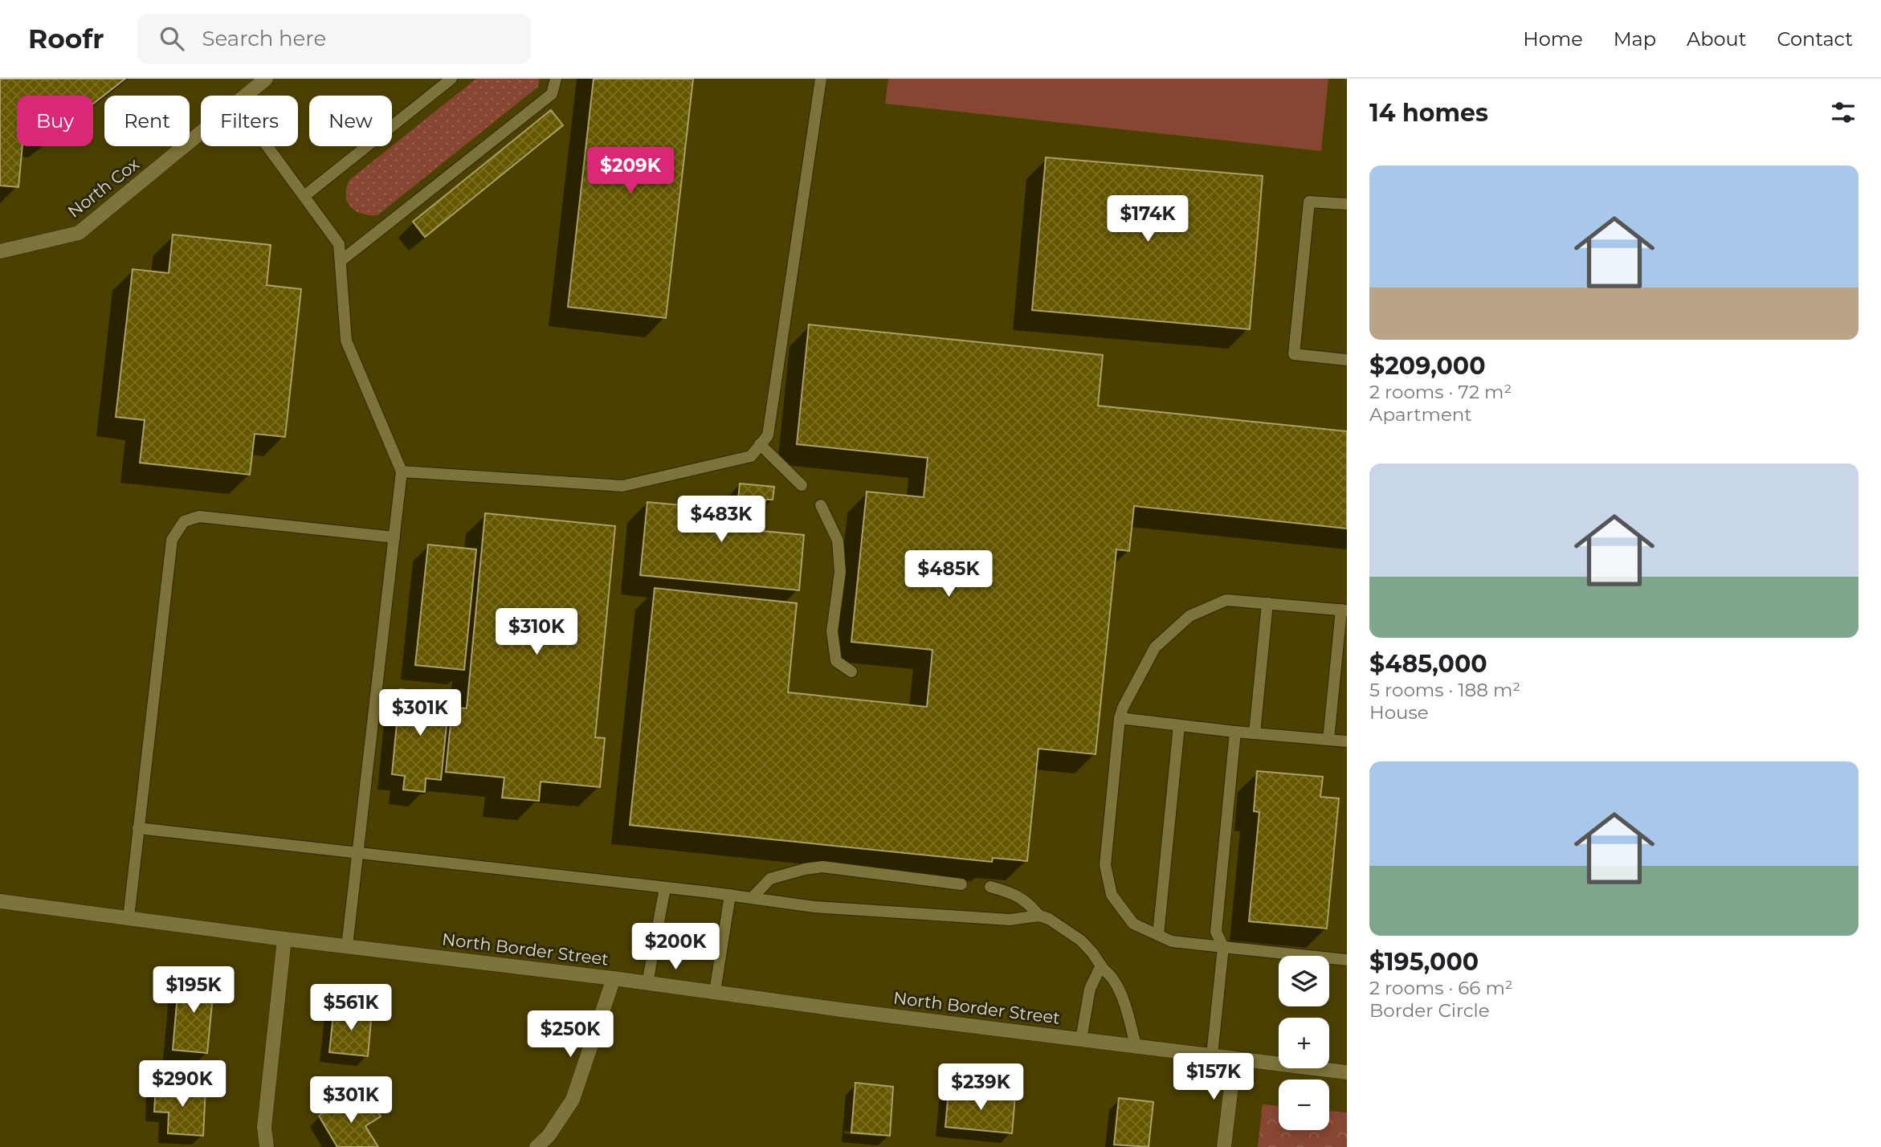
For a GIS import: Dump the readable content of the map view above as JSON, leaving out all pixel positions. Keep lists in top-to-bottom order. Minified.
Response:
{"streets":{"street":["North Cox","North Border Street"]},"page":{"header":"Roofr","search":"Search here","nav":["Home","Map","About","Contact"],"heading":"14 homes","chip":["Buy","Rent","Filters","New"],"list":[{"name":"$209,000","note":"2 rooms · 72 m² · Apartment"},{"name":"$485,000","note":"5 rooms · 188 m² · House"},{"name":"$195,000","note":"2 rooms · 66 m² · Border Circle"}],"price":["$209K","$174K","$483K","$485K","$310K","$301K","$200K","$195K","$561K","$250K","$157K","$290K","$239K","$301K"],"map_buttons":["+","−"]}}
